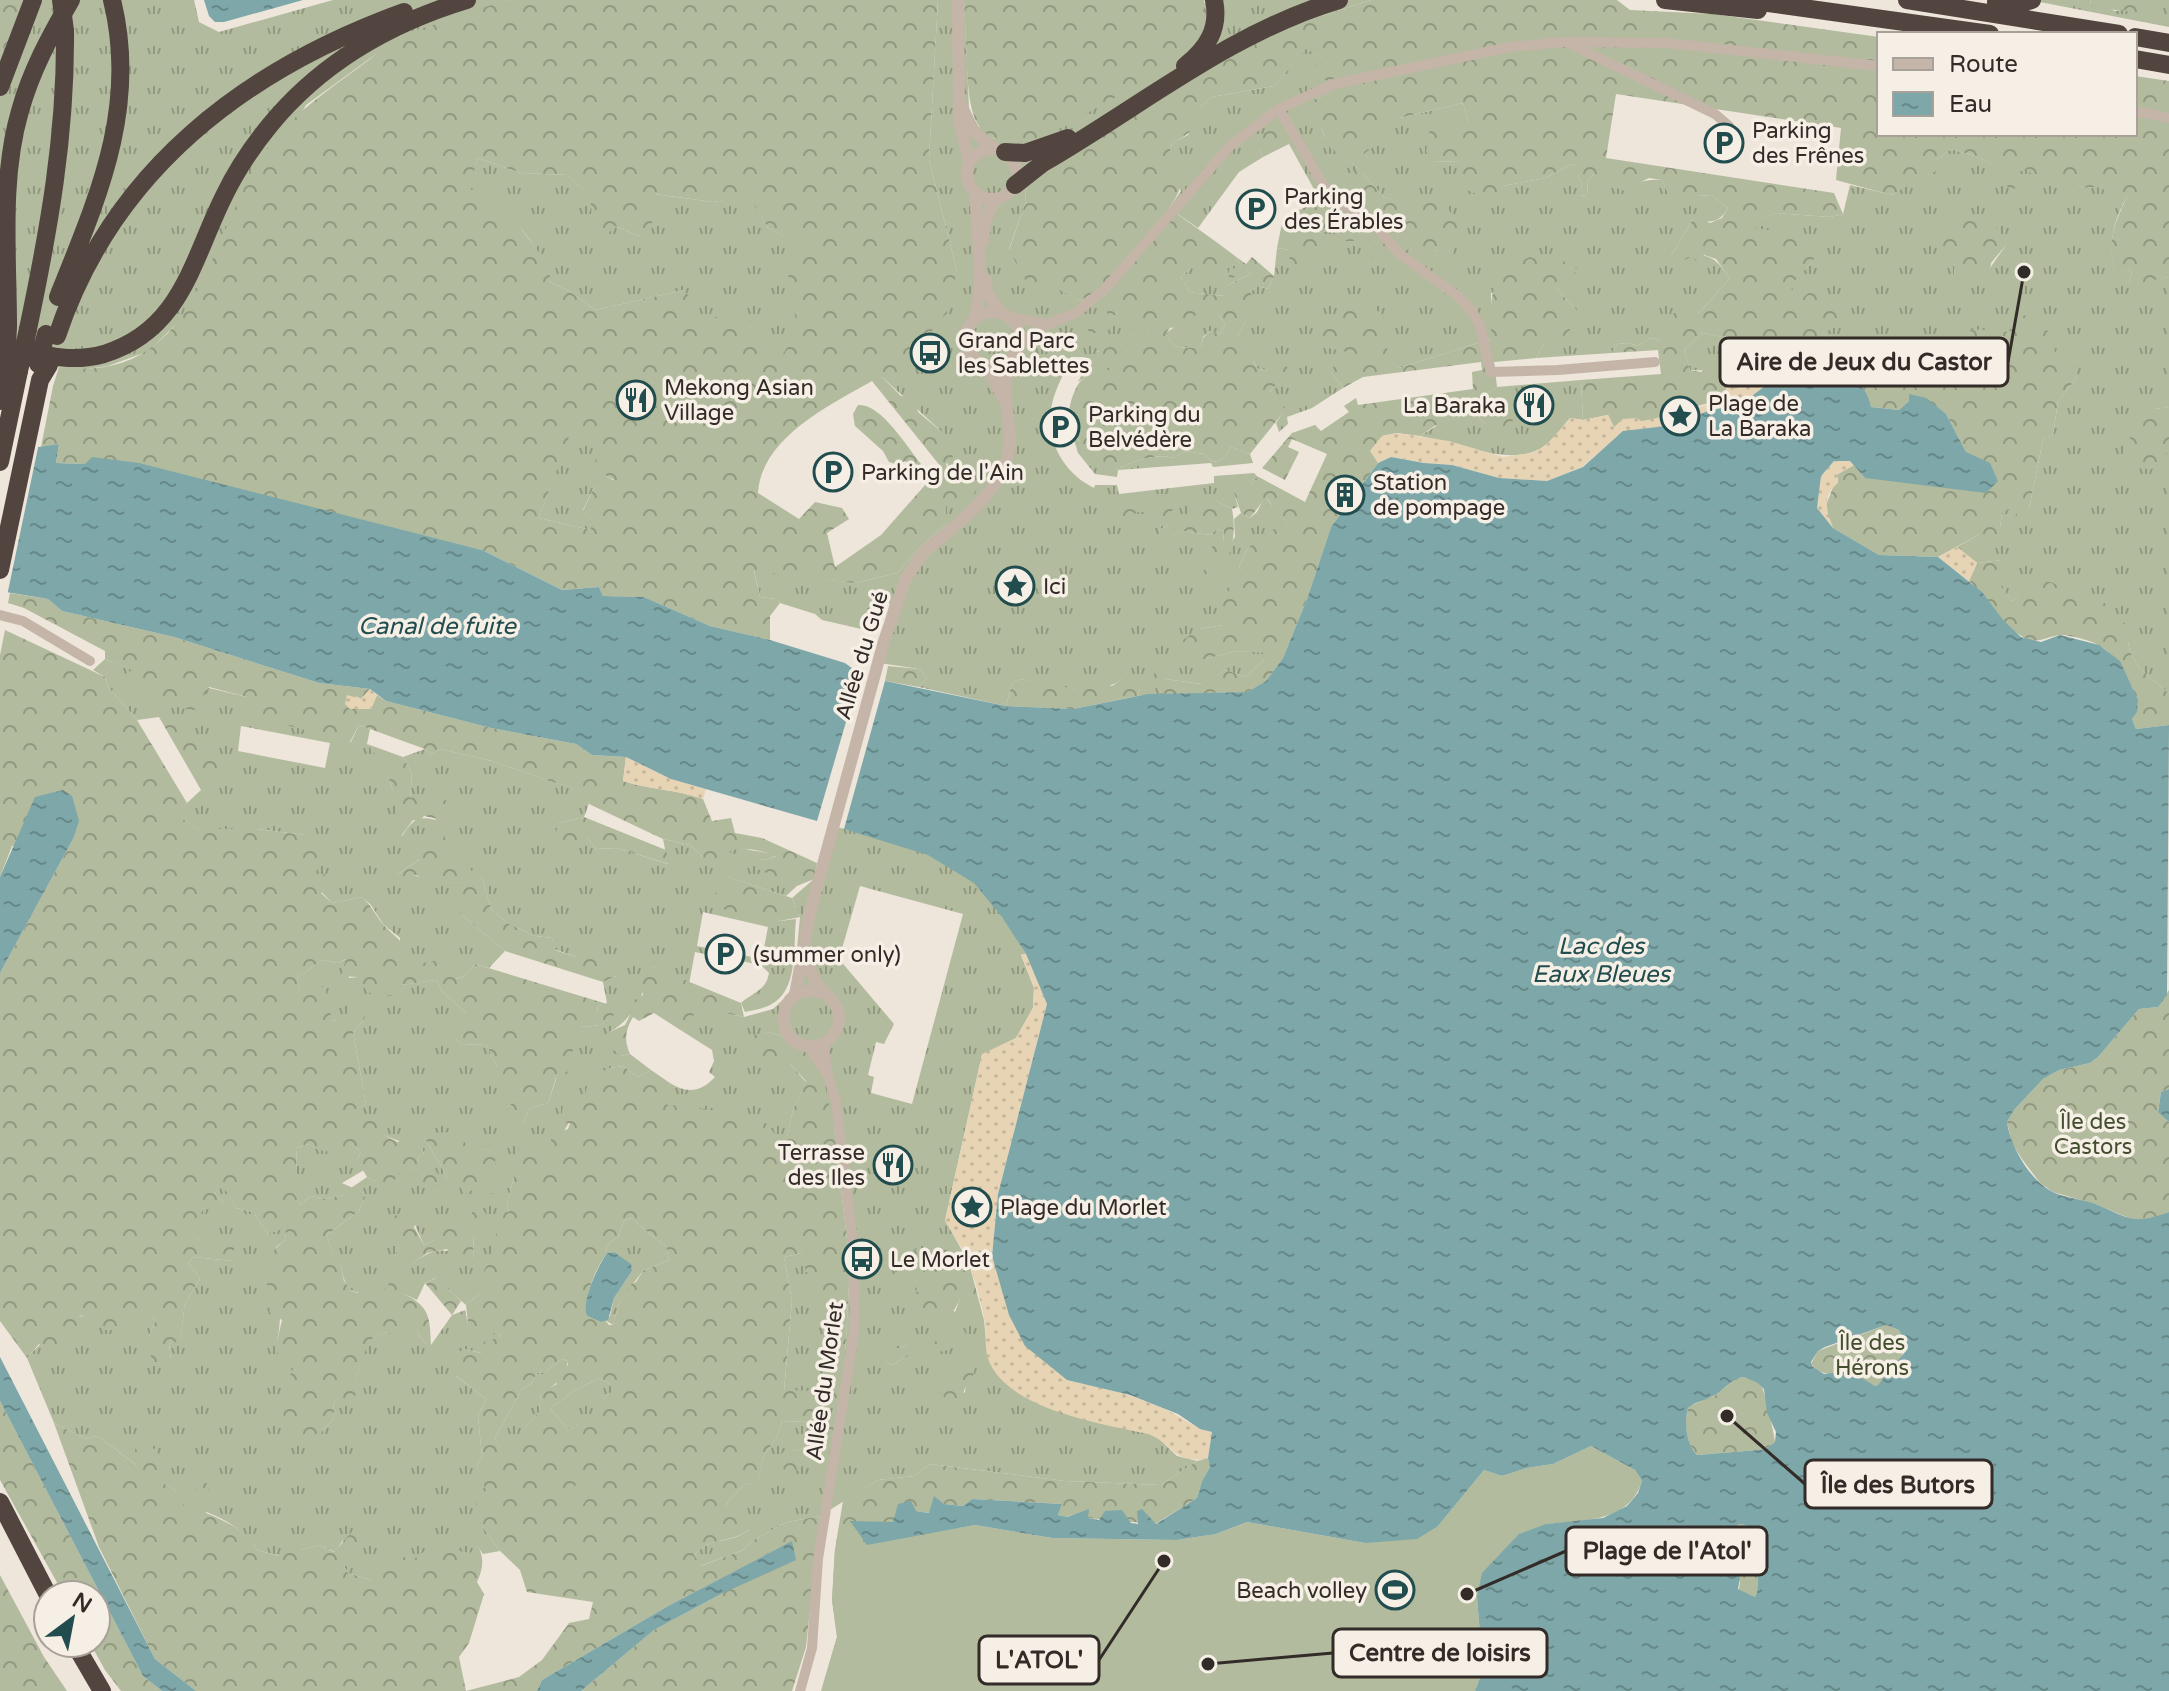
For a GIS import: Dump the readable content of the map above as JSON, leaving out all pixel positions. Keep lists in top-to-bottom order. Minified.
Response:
{"streets":{"street":["Allée du Gué","Allée du Morlet"]},"crossings":[["Allée du Gué","Allée du Morlet"]],"water":["Canal de fuite","Lac des Eaux Bleues"],"parks":["Île des Castors","Île des Hérons"],"places":{"parking":["Parking des Frênes","Parking des Érables","Parking du Belvédère","Parking de l'Ain","(summer only)"],"other":["Aire de Jeux du Castor","Île des Butors","L'ATOL'","Plage de l'Atol'","Centre de loisirs"],"bus stop":["Grand Parc les Sablettes","Le Morlet"],"restaurant":["Mekong Asian Village","La Baraka","Terrasse des Iles"],"place":["Plage de La Baraka","Ici","Plage du Morlet"],"building":["Station de pompage"],"sports":["Beach volley"]},"legend":["Route","Eau"],"north":"top right"}
